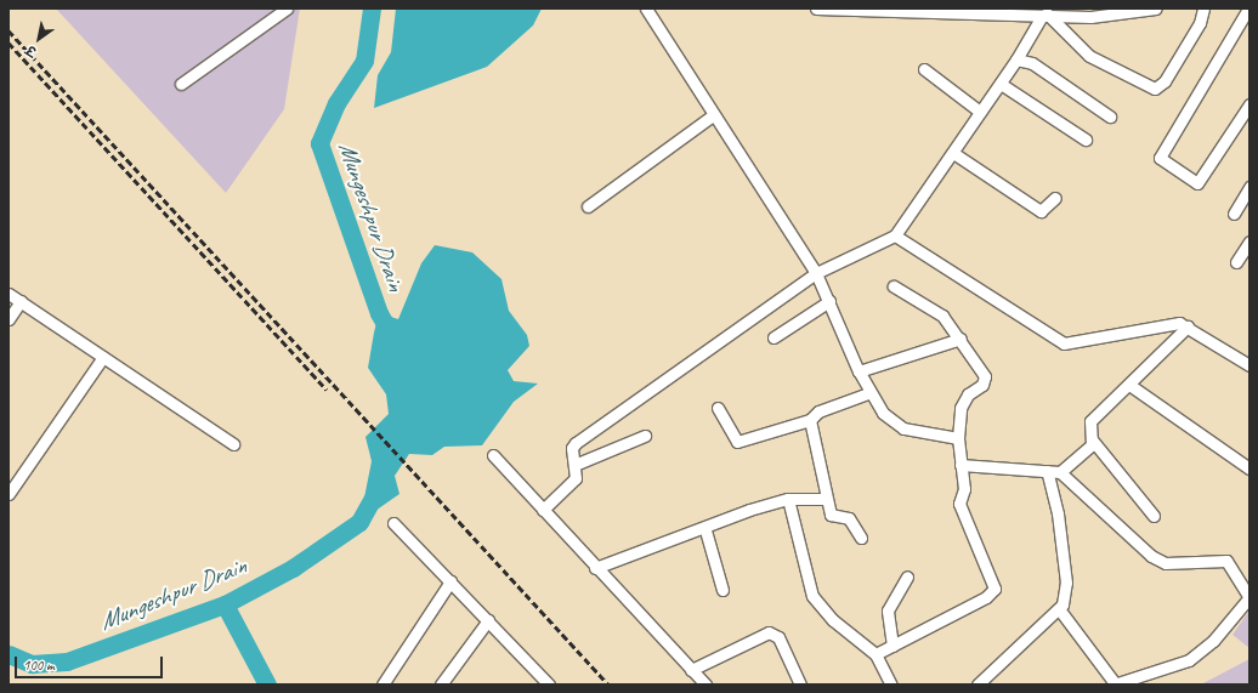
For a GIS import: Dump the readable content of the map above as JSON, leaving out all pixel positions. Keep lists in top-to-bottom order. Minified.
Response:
{"water":["Mungeshpur Drain"],"scale_bar":"100 m","north":"bottom left"}
